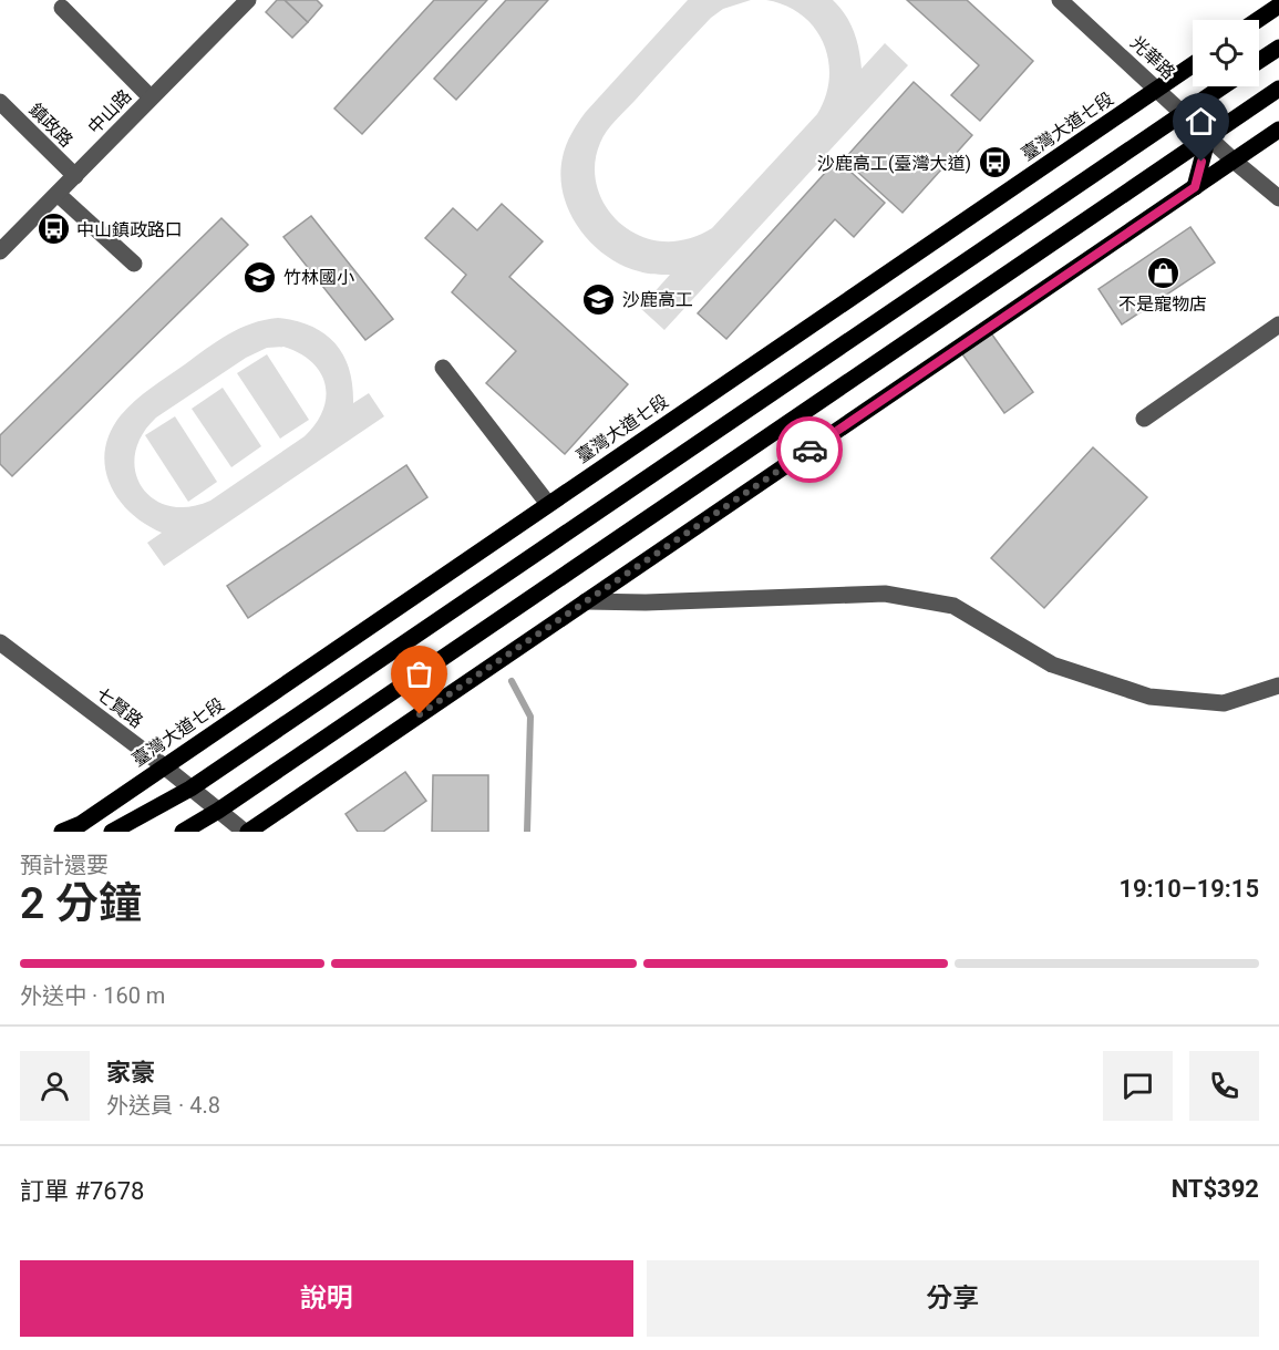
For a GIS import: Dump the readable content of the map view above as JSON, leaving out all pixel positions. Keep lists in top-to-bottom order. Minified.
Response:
{"streets":{"main road":["臺灣大道七段"],"street":["光華路","中山路","鎮政路","七賢路"]},"crossings":[["光華路","臺灣大道七段"],["中山路","鎮政路"],["臺灣大道七段","七賢路"]],"places":{"bus stop":["沙鹿高工(臺灣大道)","中山鎮政路口"],"shop":["不是寵物店"],"school or university":["竹林國小","沙鹿高工"]},"page":{"heading":["2 分鐘","預計還要","19:10–19:15"],"panel":["家豪","外送員 · 4.8","訂單 #7678","NT$392"],"bar":"外送中 · 160 m","buttons":["說明","分享"]}}
